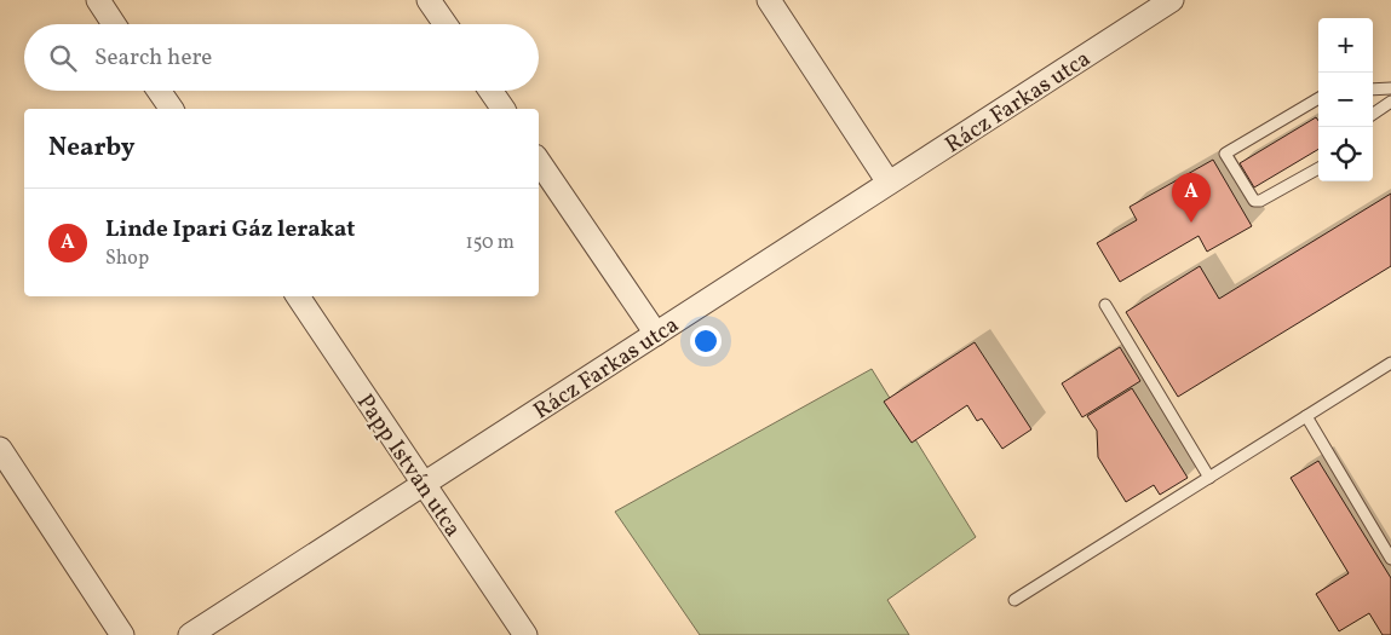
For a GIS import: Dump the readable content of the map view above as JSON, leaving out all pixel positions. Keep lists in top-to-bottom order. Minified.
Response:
{"streets":{"street":["Rácz Farkas utca","Papp István utca"]},"crossings":[["Rácz Farkas utca","Papp István utca"]],"page":{"map_buttons":["+","−"],"search":"Search here","heading":"Nearby","pins":"A","list":[{"mark":"A","name":"Linde Ipari Gáz lerakat","note":"Shop","value":"150 m"}]}}
